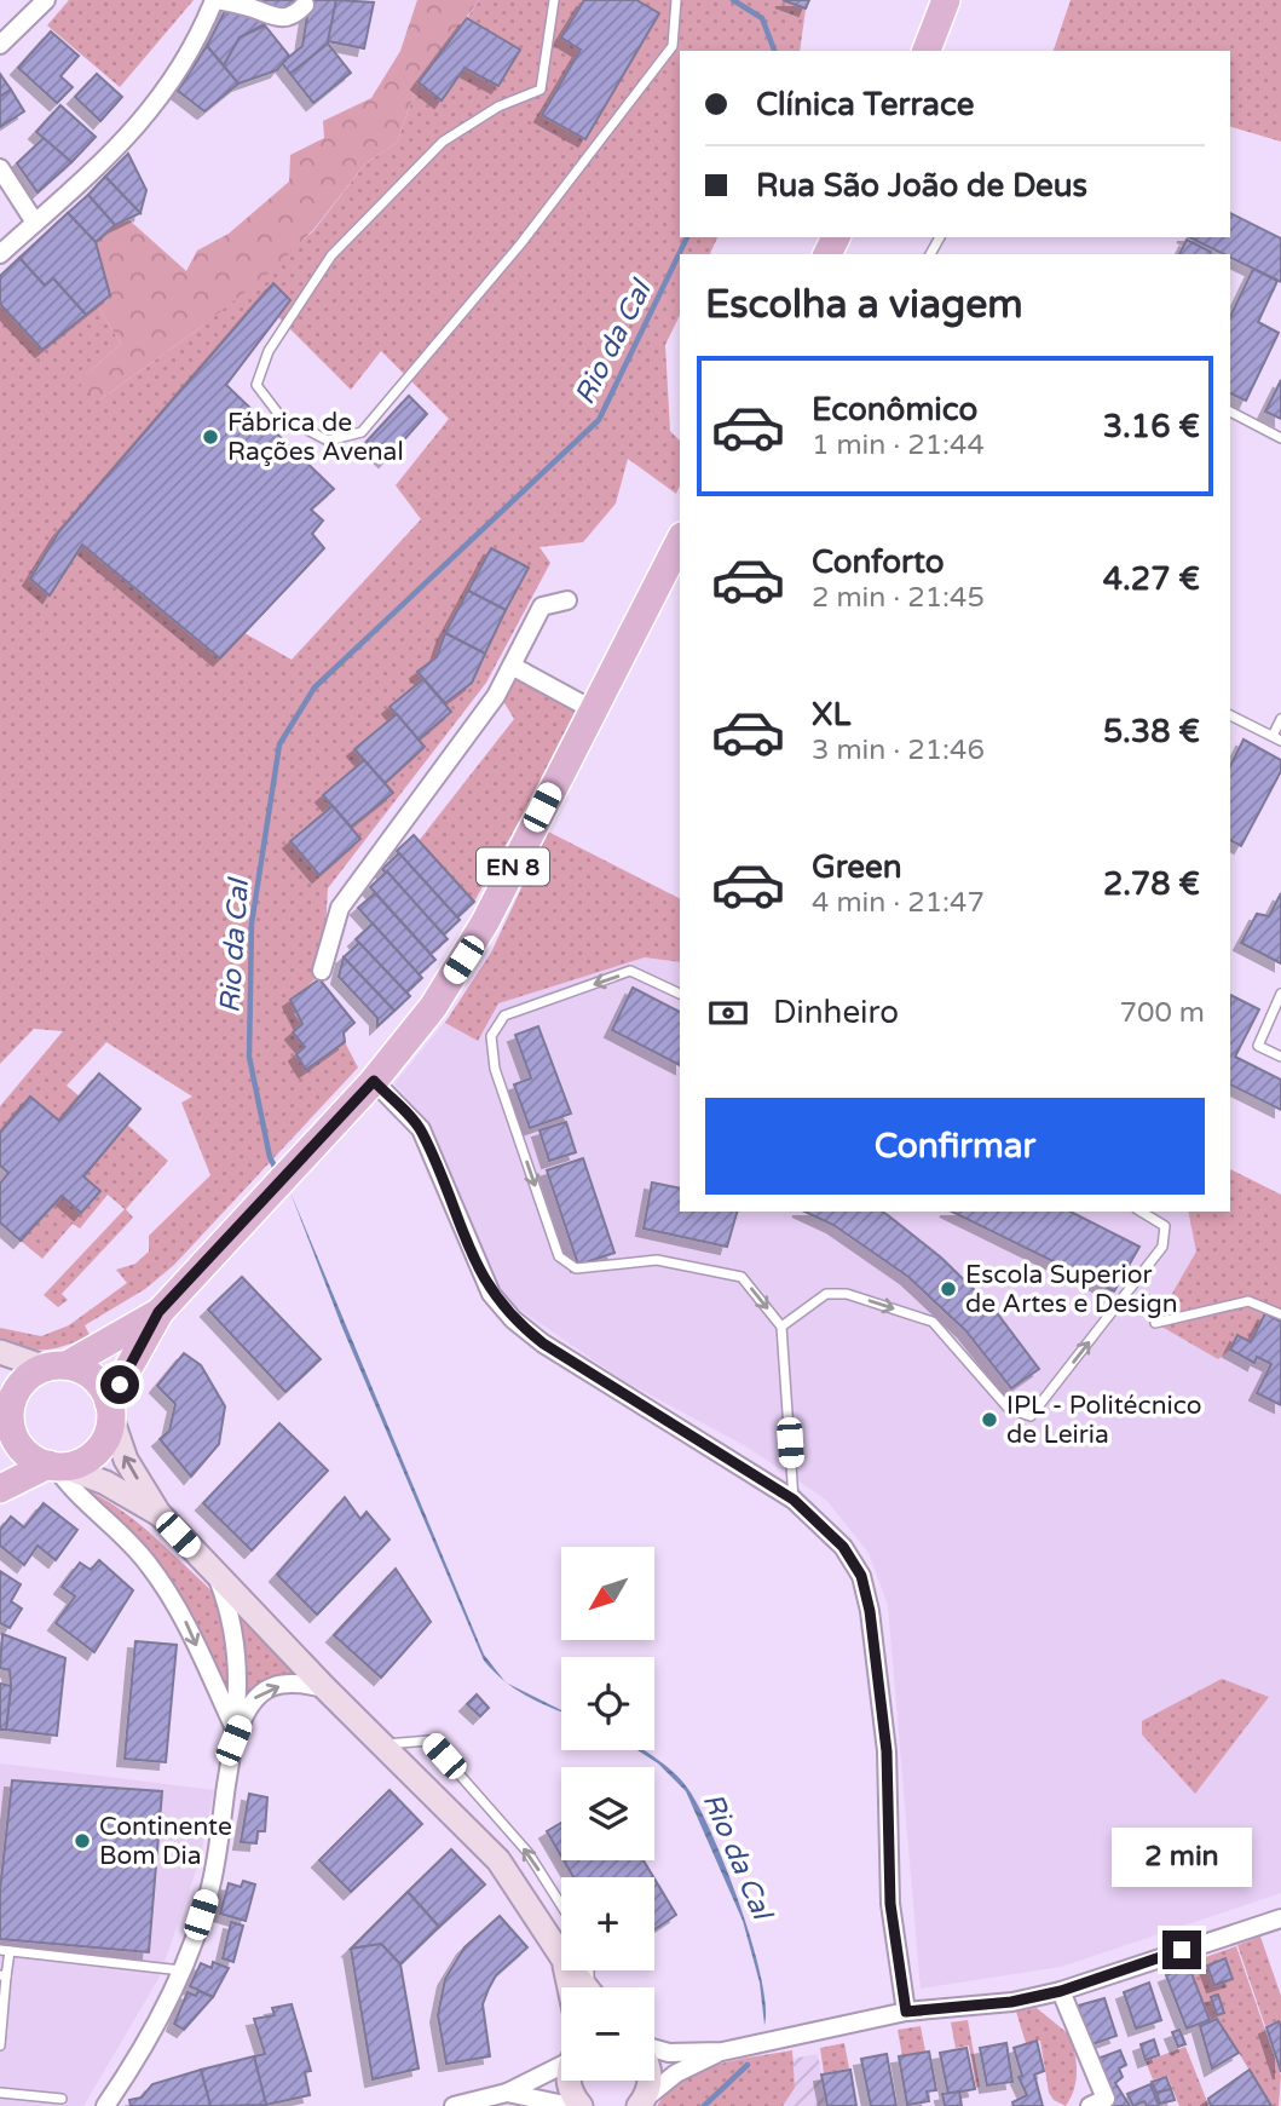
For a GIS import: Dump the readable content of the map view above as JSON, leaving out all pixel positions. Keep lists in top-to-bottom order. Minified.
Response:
{"streets":{"main road":["EN 8"]},"water":["Rio da Cal"],"places":["Fábrica de Rações Avenal","Escola Superior de Artes e Design","IPL - Politécnico de Leiria","Continente Bom Dia"],"north":"bottom left","page":{"banner":["Clínica Terrace","Rua São João de Deus"],"heading":"Escolha a viagem","list":[{"name":"Econômico","note":"1 min · 21:44","value":"3.16 €"},{"name":"Conforto","note":"2 min · 21:45","value":"4.27 €"},{"name":"XL","note":"3 min · 21:46","value":"5.38 €"},{"name":"Green","note":"4 min · 21:47","value":"2.78 €"}],"pay":["Dinheiro","700 m"],"buttons":"Confirmar","map_buttons":["+","−"],"bubble":"2 min"}}
